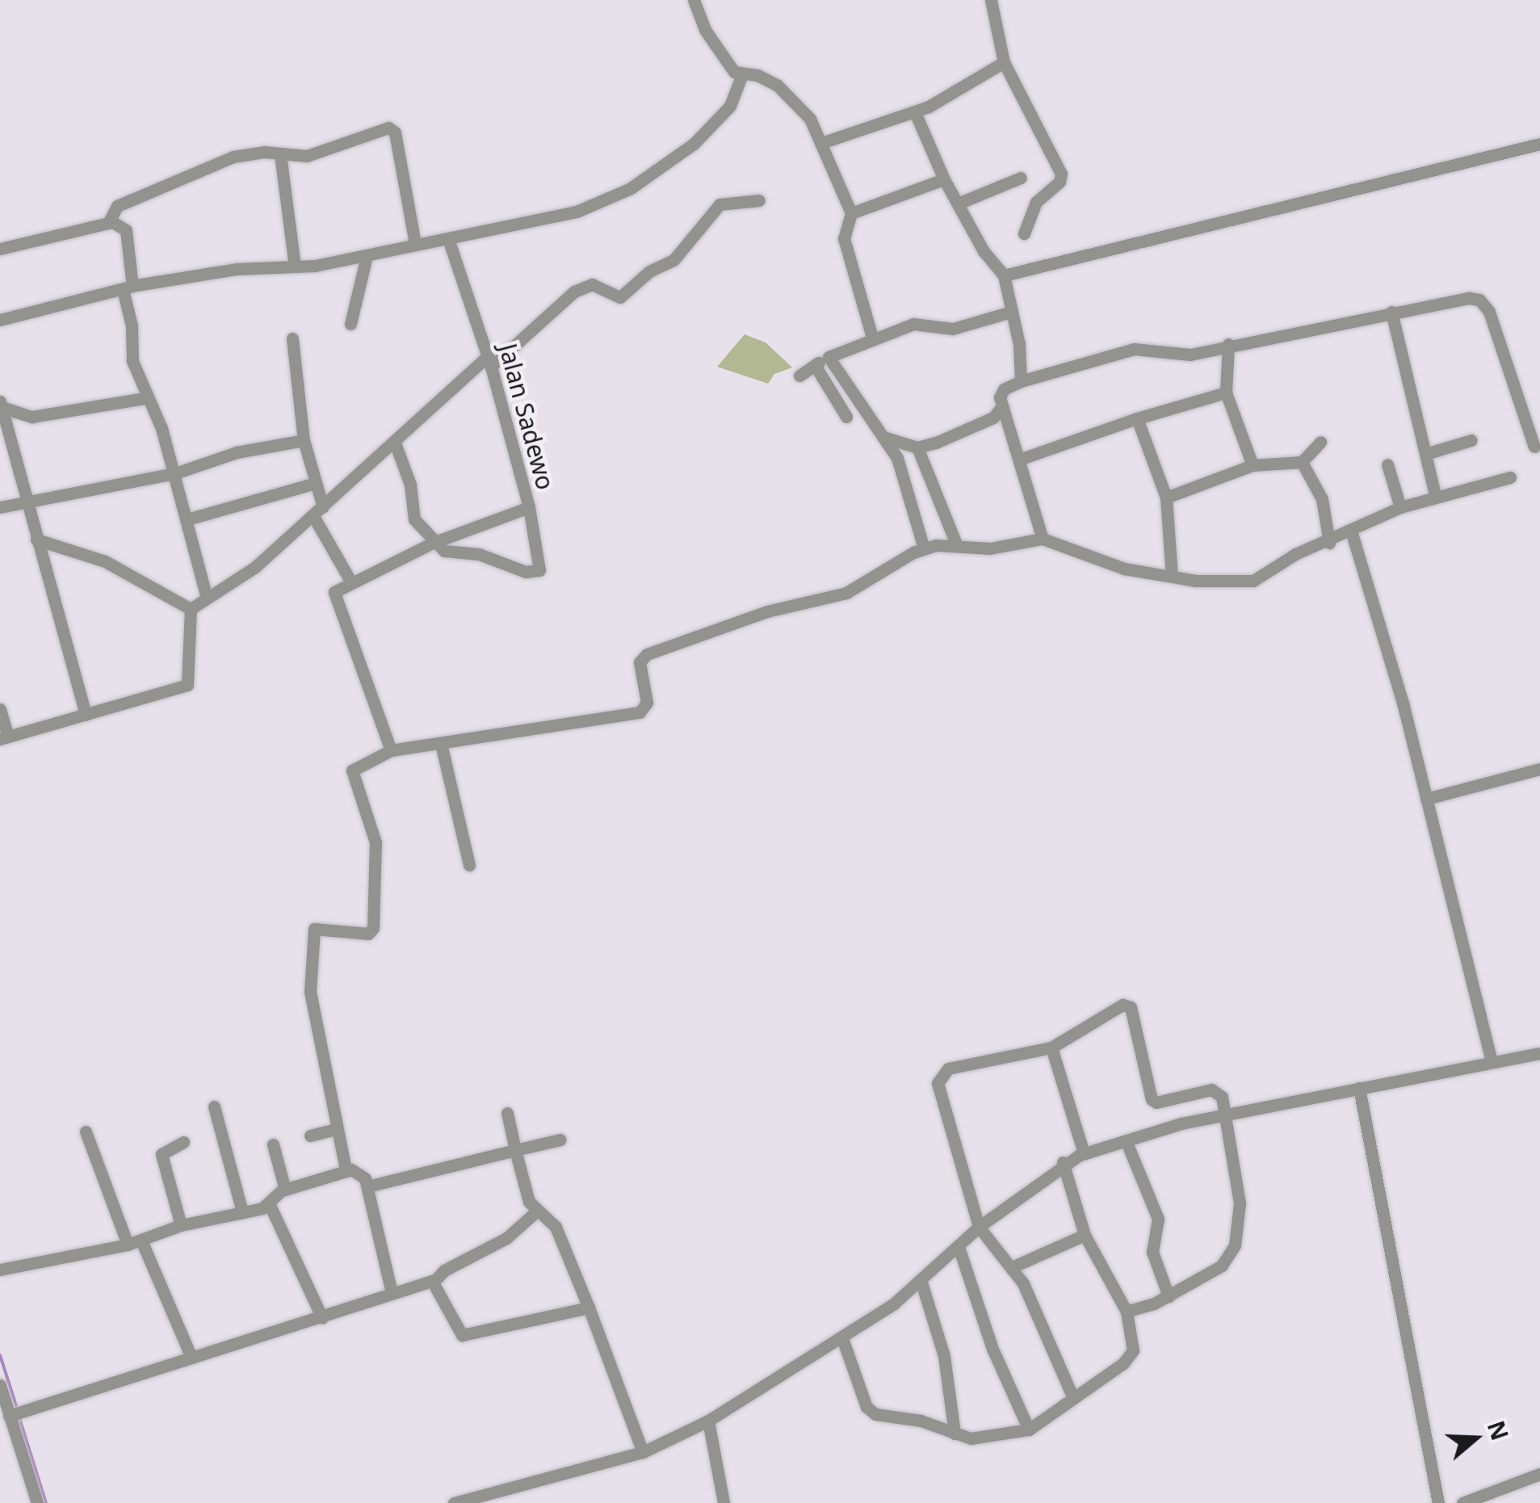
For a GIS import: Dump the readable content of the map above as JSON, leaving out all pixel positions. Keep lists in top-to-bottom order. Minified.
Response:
{"streets":{"street":["Jalan Sadewo"]},"north":"right"}
